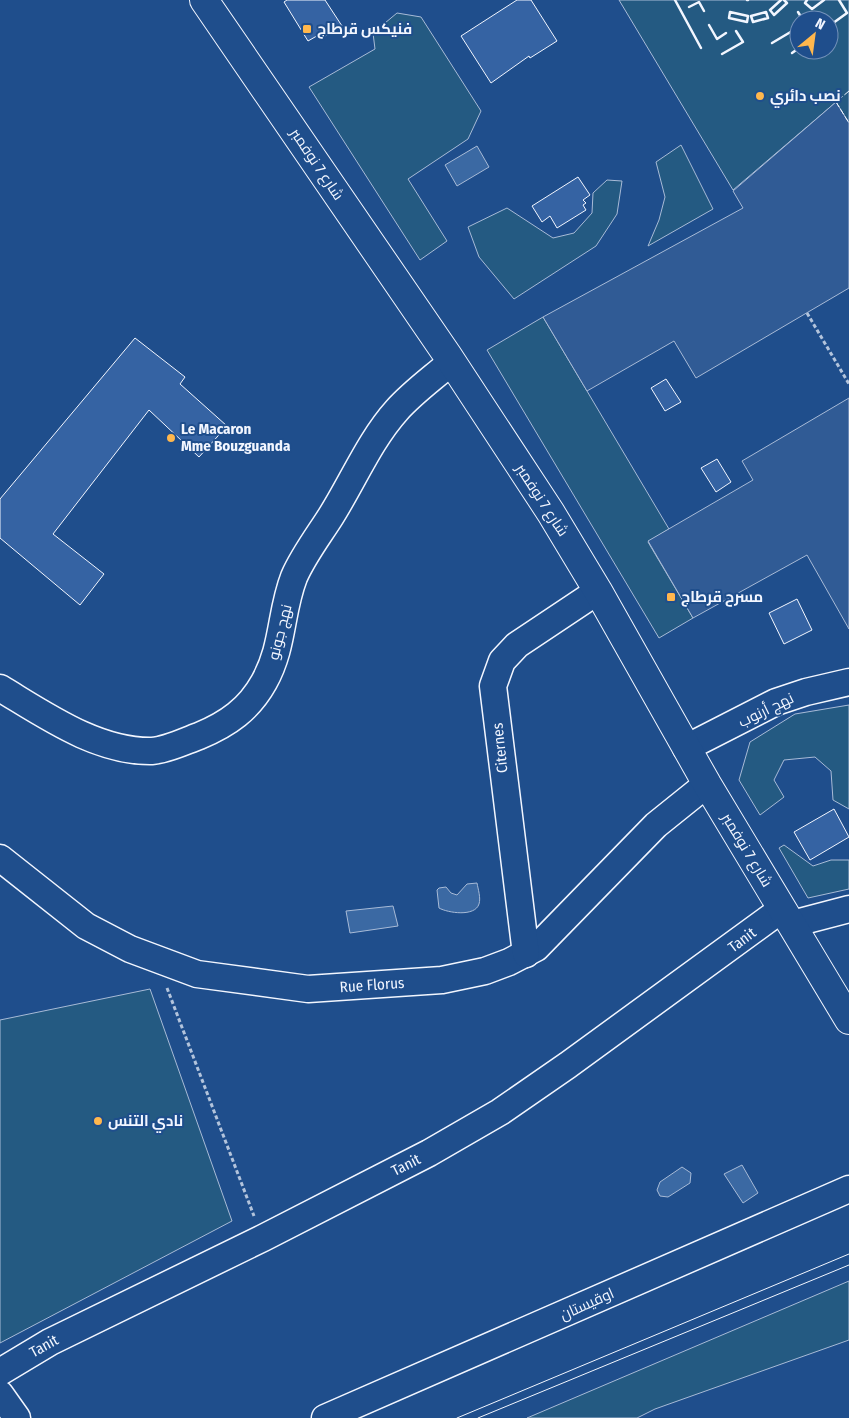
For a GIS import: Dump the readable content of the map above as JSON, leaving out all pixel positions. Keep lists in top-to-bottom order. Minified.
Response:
{"streets":{"main road":["شارع 7 نوفمبر"],"street":["نهج جونو","نهج أرنوب","Citernes","Tanit","Rue Florus","اوقيستان"]},"crossings":[["شارع 7 نوفمبر","نهج جونو"],["شارع 7 نوفمبر","نهج أرنوب"],["شارع 7 نوفمبر","Citernes"],["شارع 7 نوفمبر","Tanit"],["شارع 7 نوفمبر","Rue Florus"],["Citernes","Rue Florus"]],"places":{"transit":["فنيكس قرطاج","مسرح قرطاج"],"other":["نصب دائري","Le Macaron Mme Bouzguanda","نادي التنس"]},"north":"top right"}
